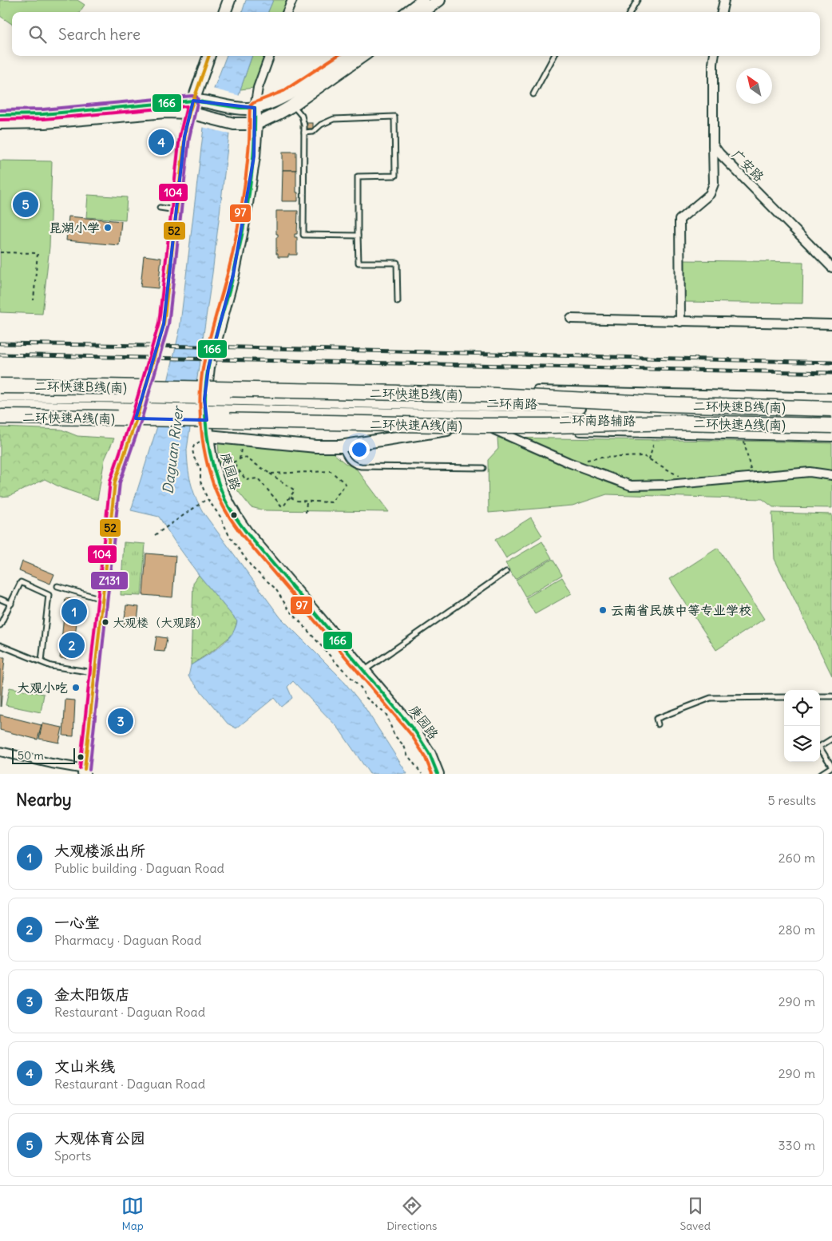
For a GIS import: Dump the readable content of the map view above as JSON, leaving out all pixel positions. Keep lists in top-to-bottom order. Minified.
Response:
{"streets":{"highway":["二环快速B线(南)","二环快速A线(南)"],"main road":["二环南路"],"street":["广安路","二环南路辅路","庚园路"]},"crossings":[["二环快速B线(南)","二环南路"],["二环南路","二环快速A线(南)"],["二环南路","二环南路辅路"]],"water":["Daguan River"],"places":["昆湖小学","云南省民族中等专业学校","大观楼（大观路）","大观小吃"],"lines":["transit line 97","transit line 52","transit line Z131","transit line 166","transit line 104"],"scale_bar":"50 m","north":"top left","page":{"search":"Search here","pins":["4","5","1","2","3"],"scale":"50 m","heading":["Nearby","5 results"],"list":[{"mark":"1","name":"大观楼派出所","note":"Public building · Daguan Road","value":"260 m"},{"mark":"2","name":"一心堂","note":"Pharmacy · Daguan Road","value":"280 m"},{"mark":"3","name":"金太阳饭店","note":"Restaurant · Daguan Road","value":"290 m"},{"mark":"4","name":"文山米线","note":"Restaurant · Daguan Road","value":"290 m"},{"mark":"5","name":"大观体育公园","note":"Sports","value":"330 m"}],"nav":["Map","Directions","Saved"]}}
